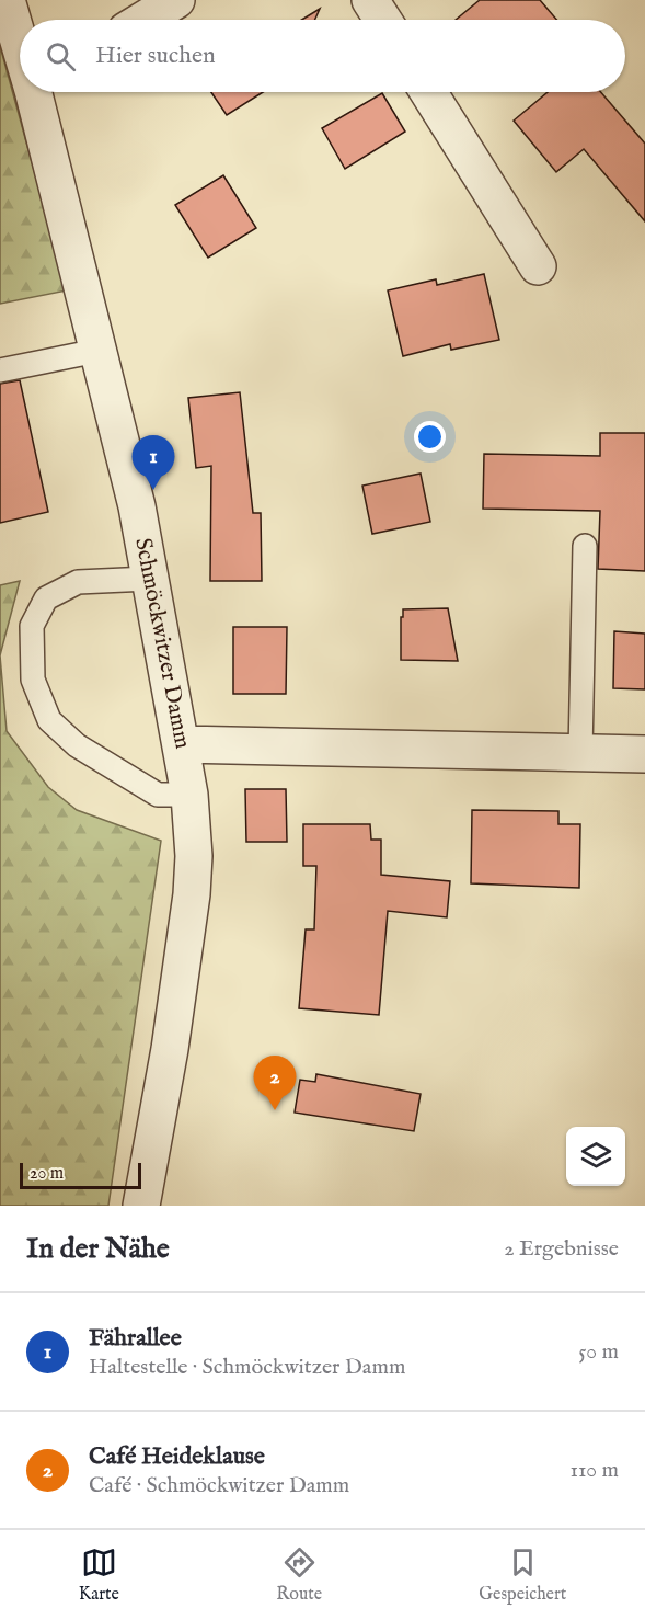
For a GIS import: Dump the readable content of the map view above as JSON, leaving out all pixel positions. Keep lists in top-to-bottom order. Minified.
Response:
{"streets":{"street":["Schmöckwitzer Damm"]},"scale_bar":"20 m","page":{"search":"Hier suchen","pins":["1","2"],"scale":"20 m","heading":["In der Nähe","2 Ergebnisse"],"list":[{"mark":"1","name":"Fährallee","note":"Haltestelle · Schmöckwitzer Damm","value":"50 m"},{"mark":"2","name":"Café Heideklause","note":"Café · Schmöckwitzer Damm","value":"110 m"}],"nav":["Karte","Route","Gespeichert"]}}
